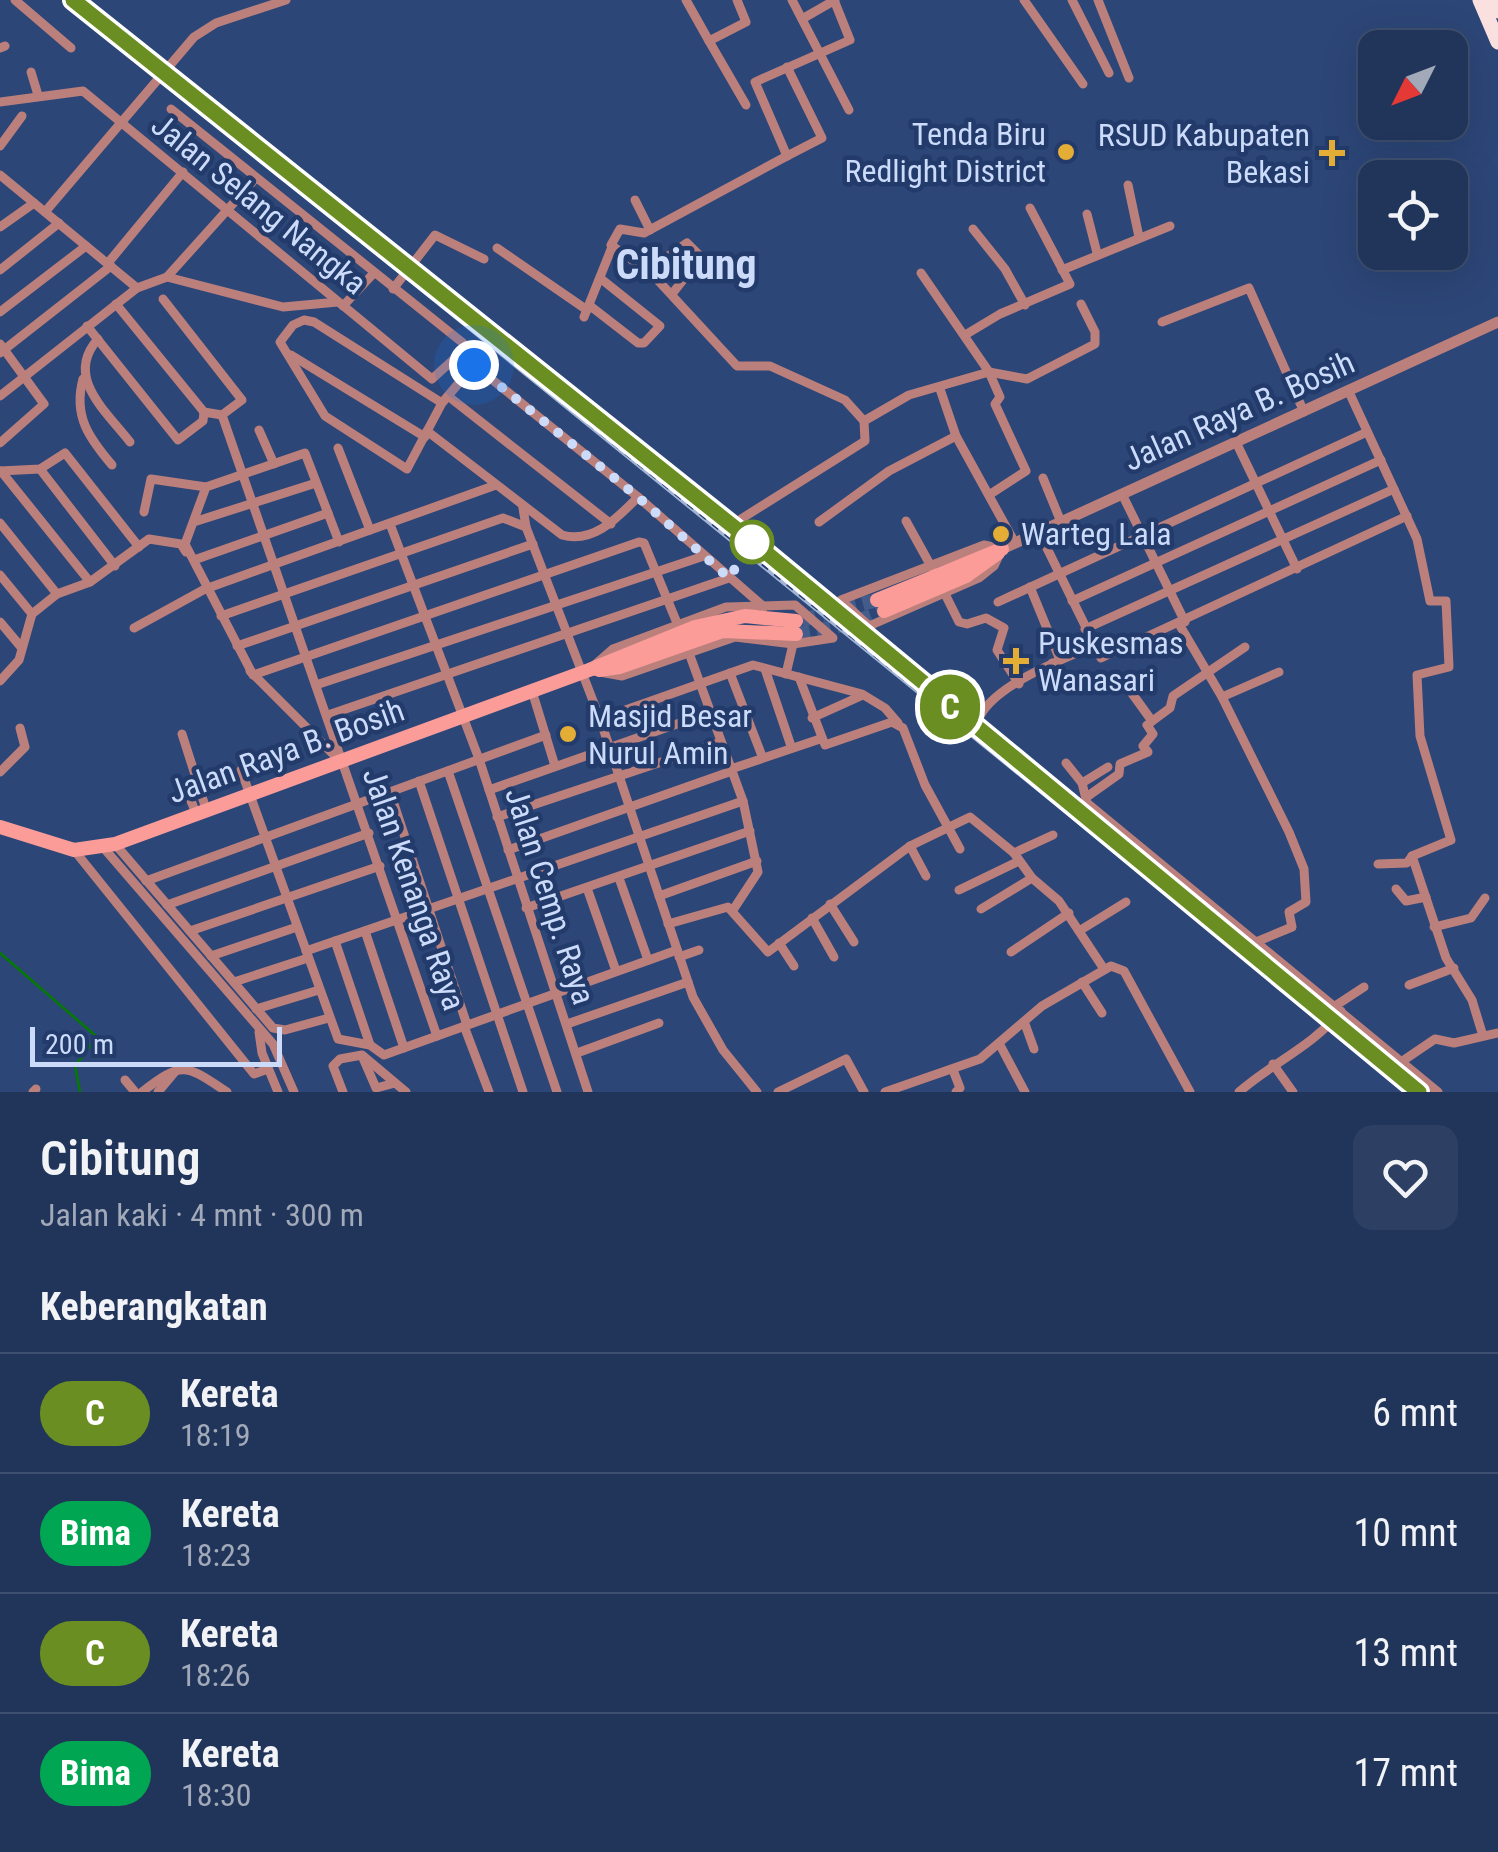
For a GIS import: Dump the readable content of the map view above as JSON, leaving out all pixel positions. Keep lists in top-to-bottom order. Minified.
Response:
{"streets":{"main road":["Jalan Raya B. Bosih"],"street":["Jalan Selang Nangka","Jalan Kenanga Raya","Jalan Cemp. Raya"]},"crossings":[["Jalan Raya B. Bosih","Jalan Kenanga Raya"],["Jalan Raya B. Bosih","Jalan Cemp. Raya"]],"districts":["Cibitung"],"places":{"other":["Tenda Biru Redlight District","Warteg Lala","Masjid Besar Nurul Amin"],"health":["RSUD Kabupaten Bekasi","Puskesmas Wanasari"]},"scale_bar":"200 m","north":"bottom left","page":{"on_map":"C","scale":"200 m","heading":[["Cibitung","Jalan kaki · 4 mnt · 300 m"],"Keberangkatan"],"list":[{"mark":"C","name":"Kereta","note":"18:19","value":"6 mnt"},{"mark":"Bima","name":"Kereta","note":"18:23","value":"10 mnt"},{"mark":"C","name":"Kereta","note":"18:26","value":"13 mnt"},{"mark":"Bima","name":"Kereta","note":"18:30","value":"17 mnt"}]}}
